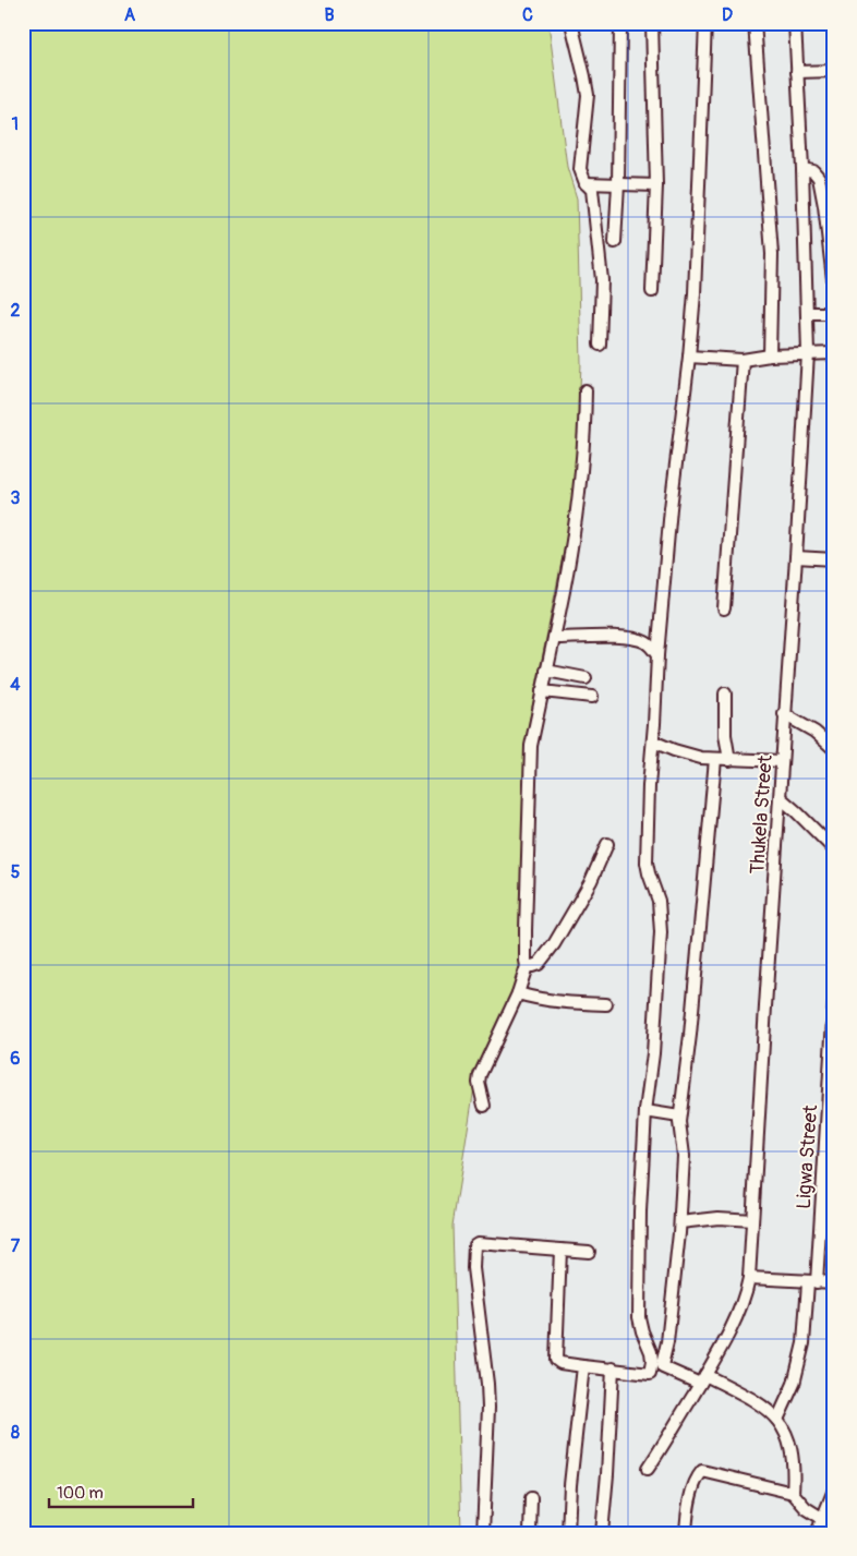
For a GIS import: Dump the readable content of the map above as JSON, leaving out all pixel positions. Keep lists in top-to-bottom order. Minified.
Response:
{"streets":{"street":["Thukela Street","Ligwa Street"]},"scale_bar":"100 m","grid":{"columns":["A","B","C","D"],"rows":["1","2","3","4","5","6","7","8"]}}
